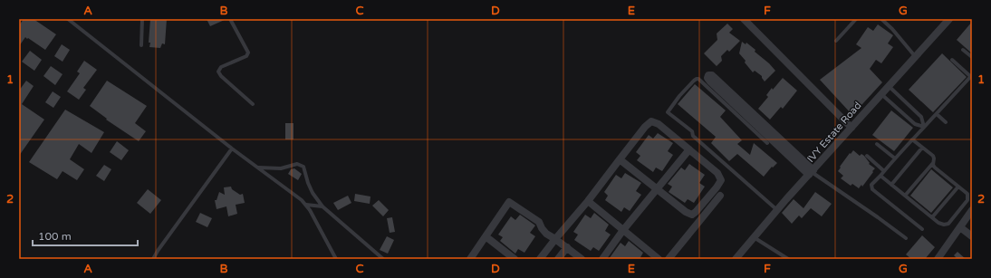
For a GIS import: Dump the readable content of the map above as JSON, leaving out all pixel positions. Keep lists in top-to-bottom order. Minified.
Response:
{"streets":{"street":["IVY Estate Road"]},"scale_bar":"100 m","grid":{"columns":["A","B","C","D","E","F","G"],"rows":["1","2"]}}
